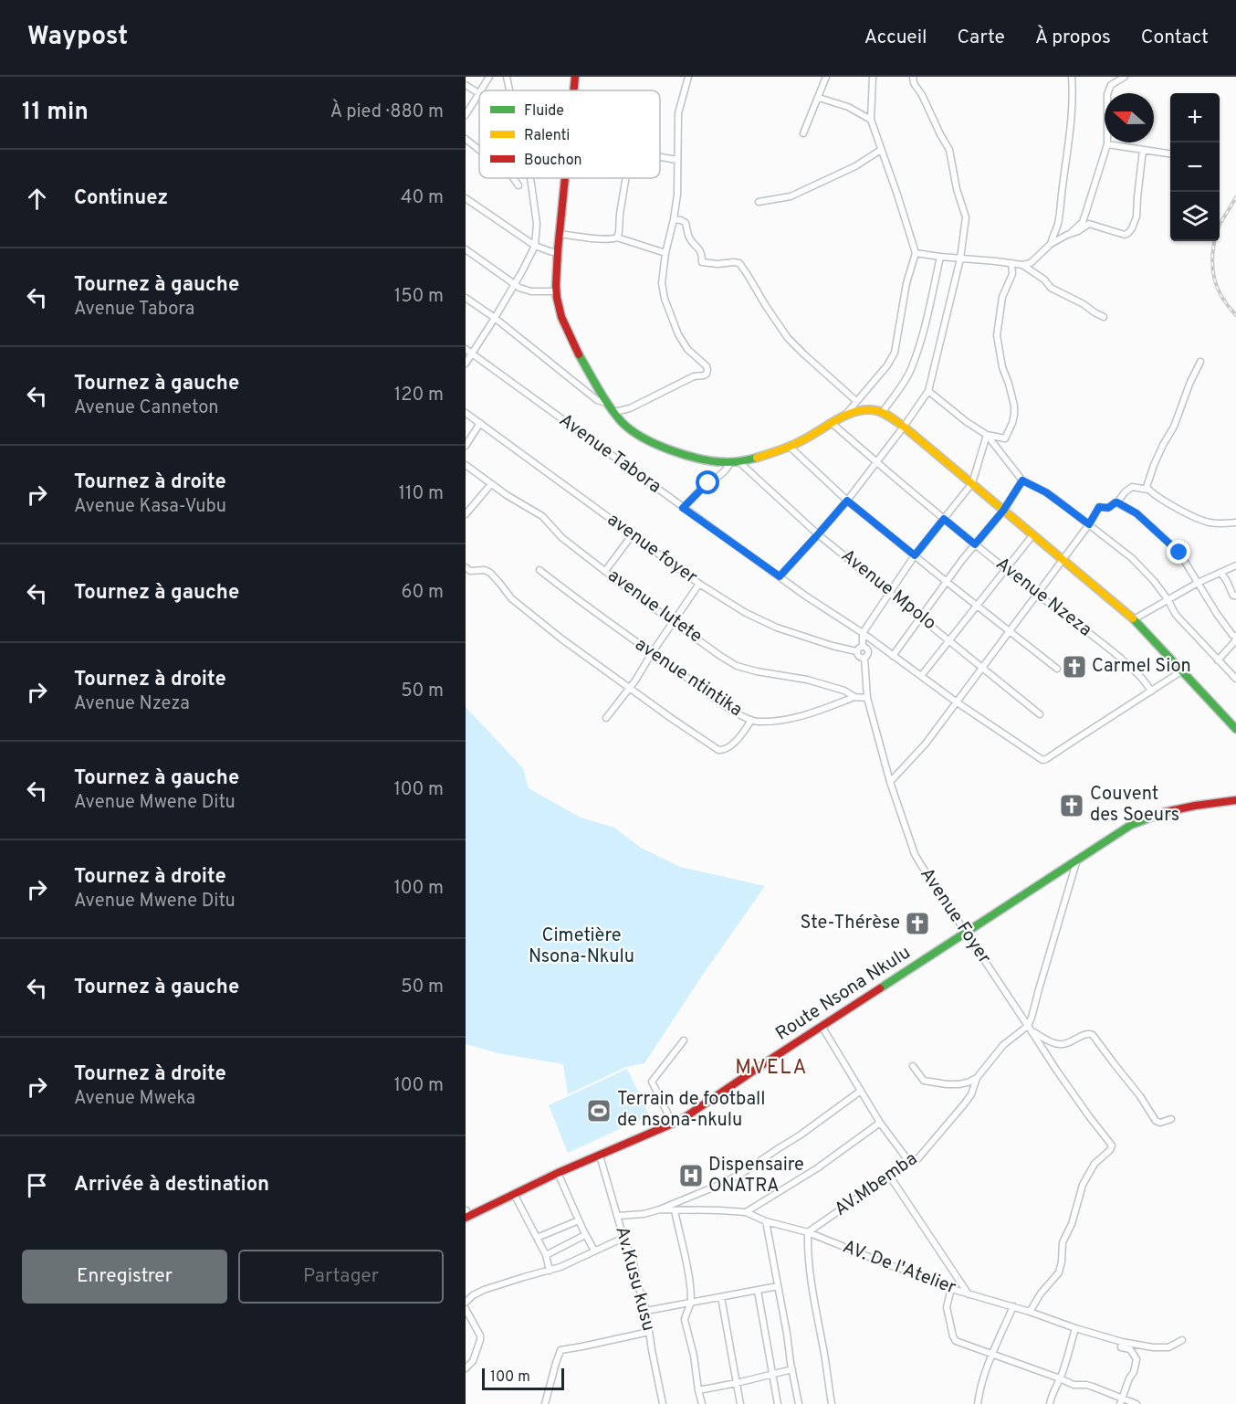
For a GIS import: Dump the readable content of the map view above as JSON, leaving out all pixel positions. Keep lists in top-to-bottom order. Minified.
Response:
{"streets":{"main road":["Route Nsona Nkulu"],"street":["Avenue Tabora","avenue foyer","Avenue Mpolo","Avenue Nzeza","avenue lutete","avenue ntintika","Avenue Foyer","AV.Mbemba","AV. De l'Atelier","Av.Kusu kusu"]},"crossings":[["Avenue Tabora","Avenue Nzeza"],["avenue foyer","Avenue Foyer"],["avenue lutete","avenue ntintika"],["avenue lutete","Avenue Foyer"],["Avenue Foyer","Route Nsona Nkulu"],["Avenue Foyer","AV.Mbemba"],["Avenue Foyer","AV. De l'Atelier"],["Route Nsona Nkulu","Av.Kusu kusu"],["AV.Mbemba","AV. De l'Atelier"]],"districts":["MVELA"],"parks":["Cimetière Nsona-Nkulu"],"places":{"church":["Carmel Sion","Couvent des Soeurs","Ste-Thérèse"],"sports":["Terrain de football de nsona-nkulu"],"hospital":["Dispensaire ONATRA"]},"legend":["Fluide","Ralenti","Bouchon"],"scale_bar":"100 m","north":"left","page":{"header":"Waypost","nav":["Accueil","Carte","À propos","Contact"],"heading":["11 min","À pied · 880 m"],"map_buttons":["+","−"],"list":[["Continuez","40 m"],["Tournez à gauche","Avenue Tabora","150 m"],["Tournez à gauche","Avenue Canneton","120 m"],["Tournez à droite","Avenue Kasa-Vubu","110 m"],["Tournez à gauche","60 m"],["Tournez à droite","Avenue Nzeza","50 m"],["Tournez à gauche","Avenue Mwene Ditu","100 m"],["Tournez à droite","Avenue Mwene Ditu","100 m"],["Tournez à gauche","50 m"],["Tournez à droite","Avenue Mweka","100 m"],"Arrivée à destination"],"buttons":["Enregistrer","Partager"],"scale":"100 m"}}
